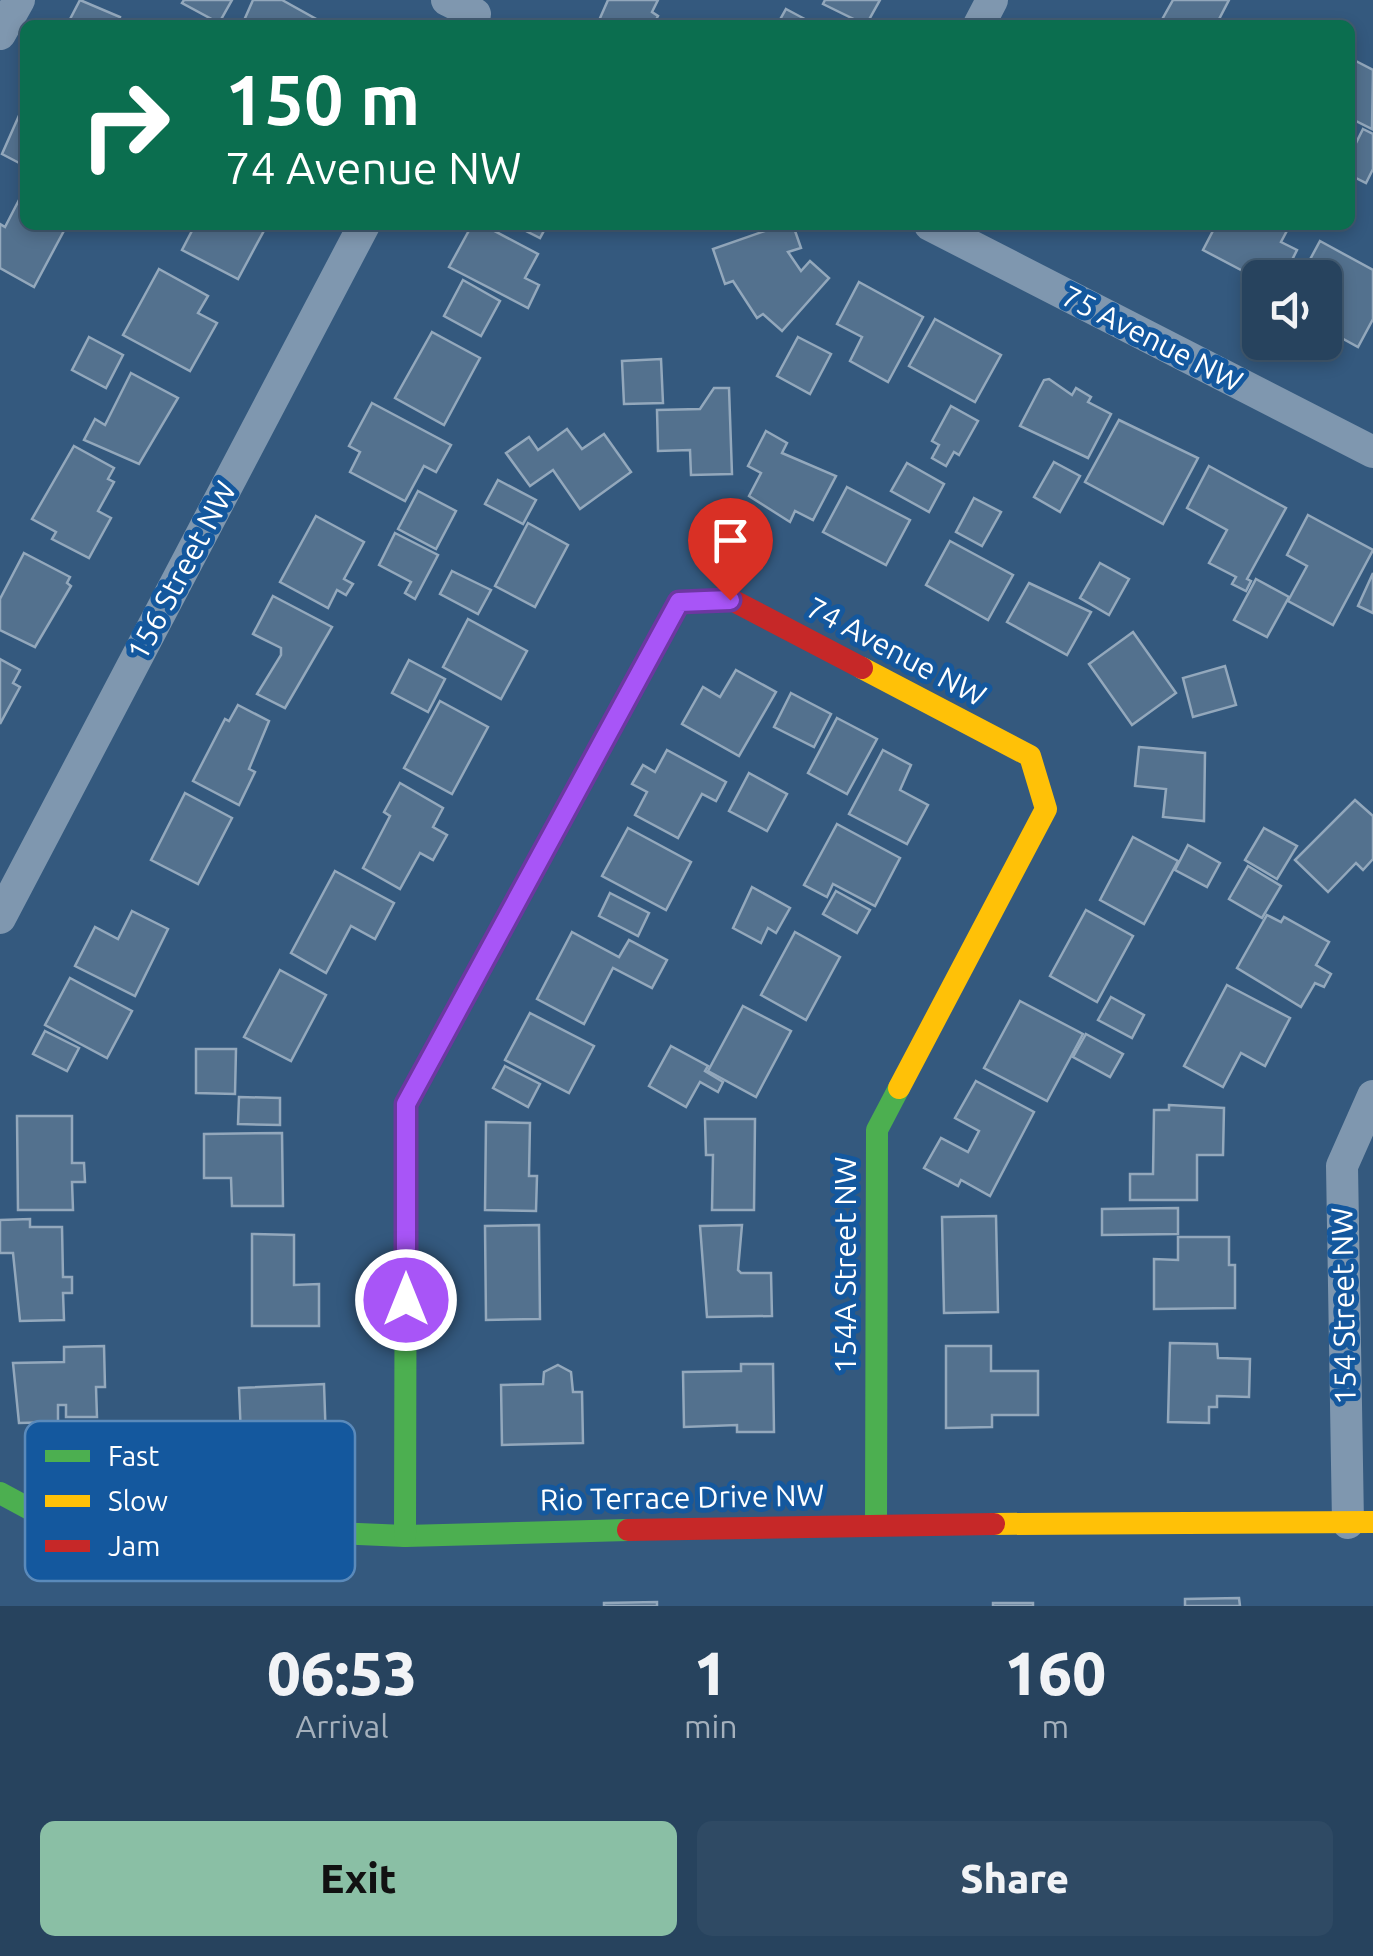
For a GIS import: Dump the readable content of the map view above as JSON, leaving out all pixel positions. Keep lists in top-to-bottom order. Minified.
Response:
{"streets":{"street":["75 Avenue NW","156 Street NW","74 Avenue NW","154A Street NW","154 Street NW","Rio Terrace Drive NW"]},"crossings":[["74 Avenue NW","154A Street NW"],["74 Avenue NW","Rio Terrace Drive NW"],["154A Street NW","Rio Terrace Drive NW"],["154 Street NW","Rio Terrace Drive NW"]],"legend":["Fast","Slow","Jam"],"page":{"turn":["150 m","74 Avenue NW"],"eta":["06:53","Arrival","1","min","160","m"],"buttons":["Exit","Share"]}}
